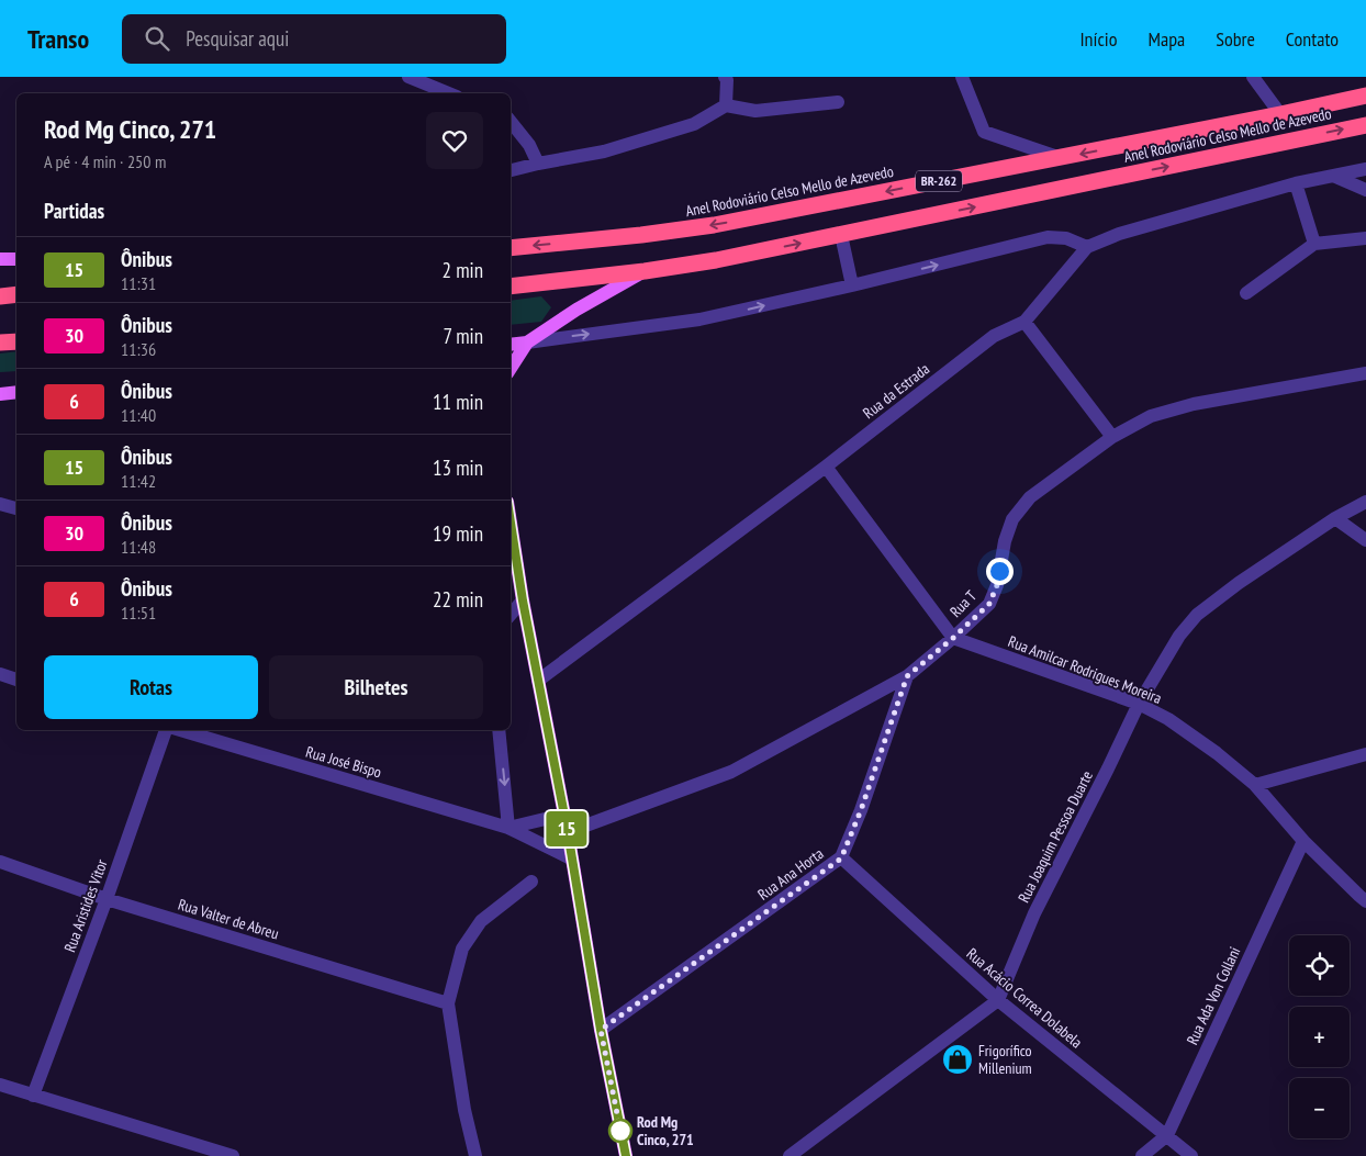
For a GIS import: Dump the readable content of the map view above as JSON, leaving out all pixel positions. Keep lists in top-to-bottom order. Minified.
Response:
{"streets":{"highway":["Anel Rodoviário Celso Mello de Azevedo","BR-262"],"street":["Rua da Estrada","Rua T","Rua Amilcar Rodrigues Moreira","Rua José Bispo","Rua Joaquim Pessoa Duarte","Rua Ana Horta","Rua Aristides Vitor","Rua Valter de Abreu","Rua Ada Von Collani","Rua Acácio Correa Dolabela"]},"crossings":[["Rua T","Rua Amilcar Rodrigues Moreira"],["Rua T","Rua Ana Horta"],["Rua Amilcar Rodrigues Moreira","Rua Joaquim Pessoa Duarte"],["Rua Amilcar Rodrigues Moreira","Rua Ada Von Collani"],["Rua Joaquim Pessoa Duarte","Rua Acácio Correa Dolabela"],["Rua Ana Horta","Rua Acácio Correa Dolabela"],["Rua Aristides Vitor","Rua Valter de Abreu"],["Rua Ada Von Collani","Rua Acácio Correa Dolabela"]],"places":{"shop":["Frigorífico Millenium"],"other":["Rod Mg Cinco, 271"]},"lines":["bus line 15"],"page":{"header":"Transo","search":"Pesquisar aqui","nav":["Início","Mapa","Sobre","Contato"],"on_map":"15","heading":[["Rod Mg Cinco, 271","A pé · 4 min · 250 m"],"Partidas"],"list":[{"mark":"15","name":"Ônibus","note":"11:31","value":"2 min"},{"mark":"30","name":"Ônibus","note":"11:36","value":"7 min"},{"mark":"6","name":"Ônibus","note":"11:40","value":"11 min"},{"mark":"15","name":"Ônibus","note":"11:42","value":"13 min"},{"mark":"30","name":"Ônibus","note":"11:48","value":"19 min"},{"mark":"6","name":"Ônibus","note":"11:51","value":"22 min"}],"buttons":["Rotas","Bilhetes"],"map_buttons":["+","−"]}}
